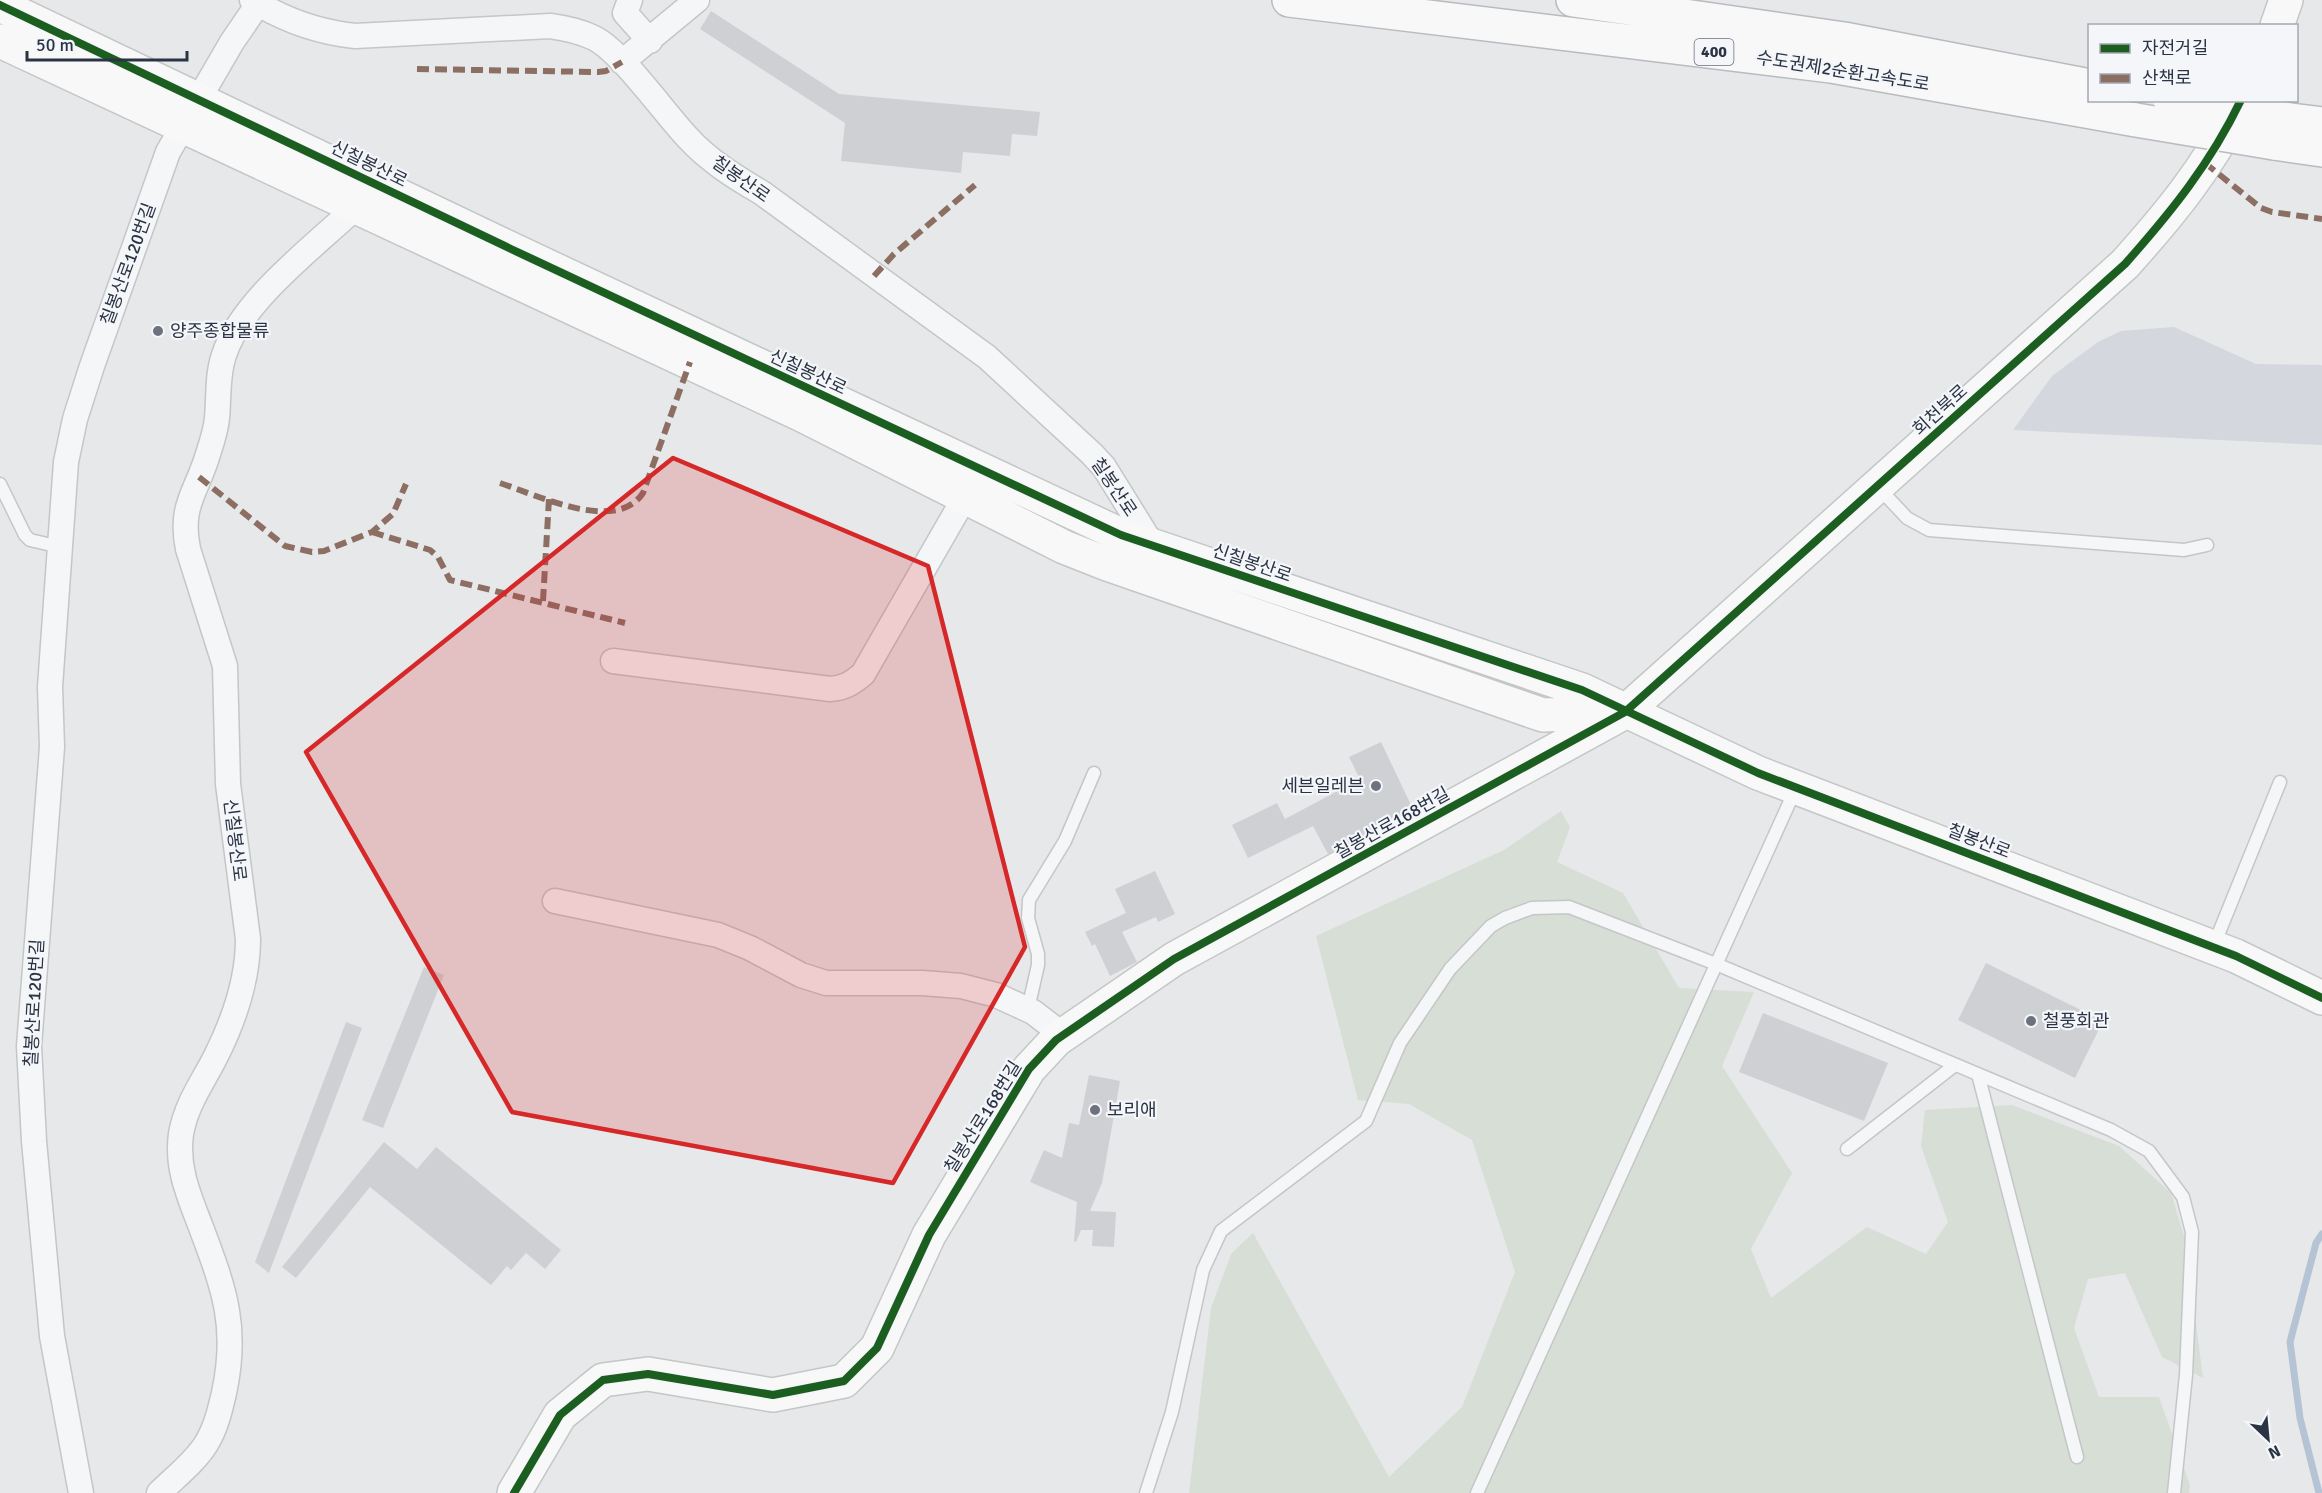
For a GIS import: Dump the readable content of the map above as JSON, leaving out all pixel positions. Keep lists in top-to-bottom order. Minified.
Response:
{"streets":{"main road":["400","수도권제2순환고속도로","신칠봉산로","칠봉산로","회천북로","칠봉산로168번길"],"street":["칠봉산로120번길"]},"crossings":[["신칠봉산로","칠봉산로"],["신칠봉산로","칠봉산로120번길"],["신칠봉산로","회천북로"],["신칠봉산로","칠봉산로168번길"],["칠봉산로","칠봉산로120번길"],["칠봉산로","회천북로"],["칠봉산로","칠봉산로168번길"],["회천북로","칠봉산로168번길"]],"places":["양주종합물류","세븐일레븐","철풍회관","보리애"],"legend":["자전거길","산책로"],"scale_bar":"50 m","north":"bottom right"}
